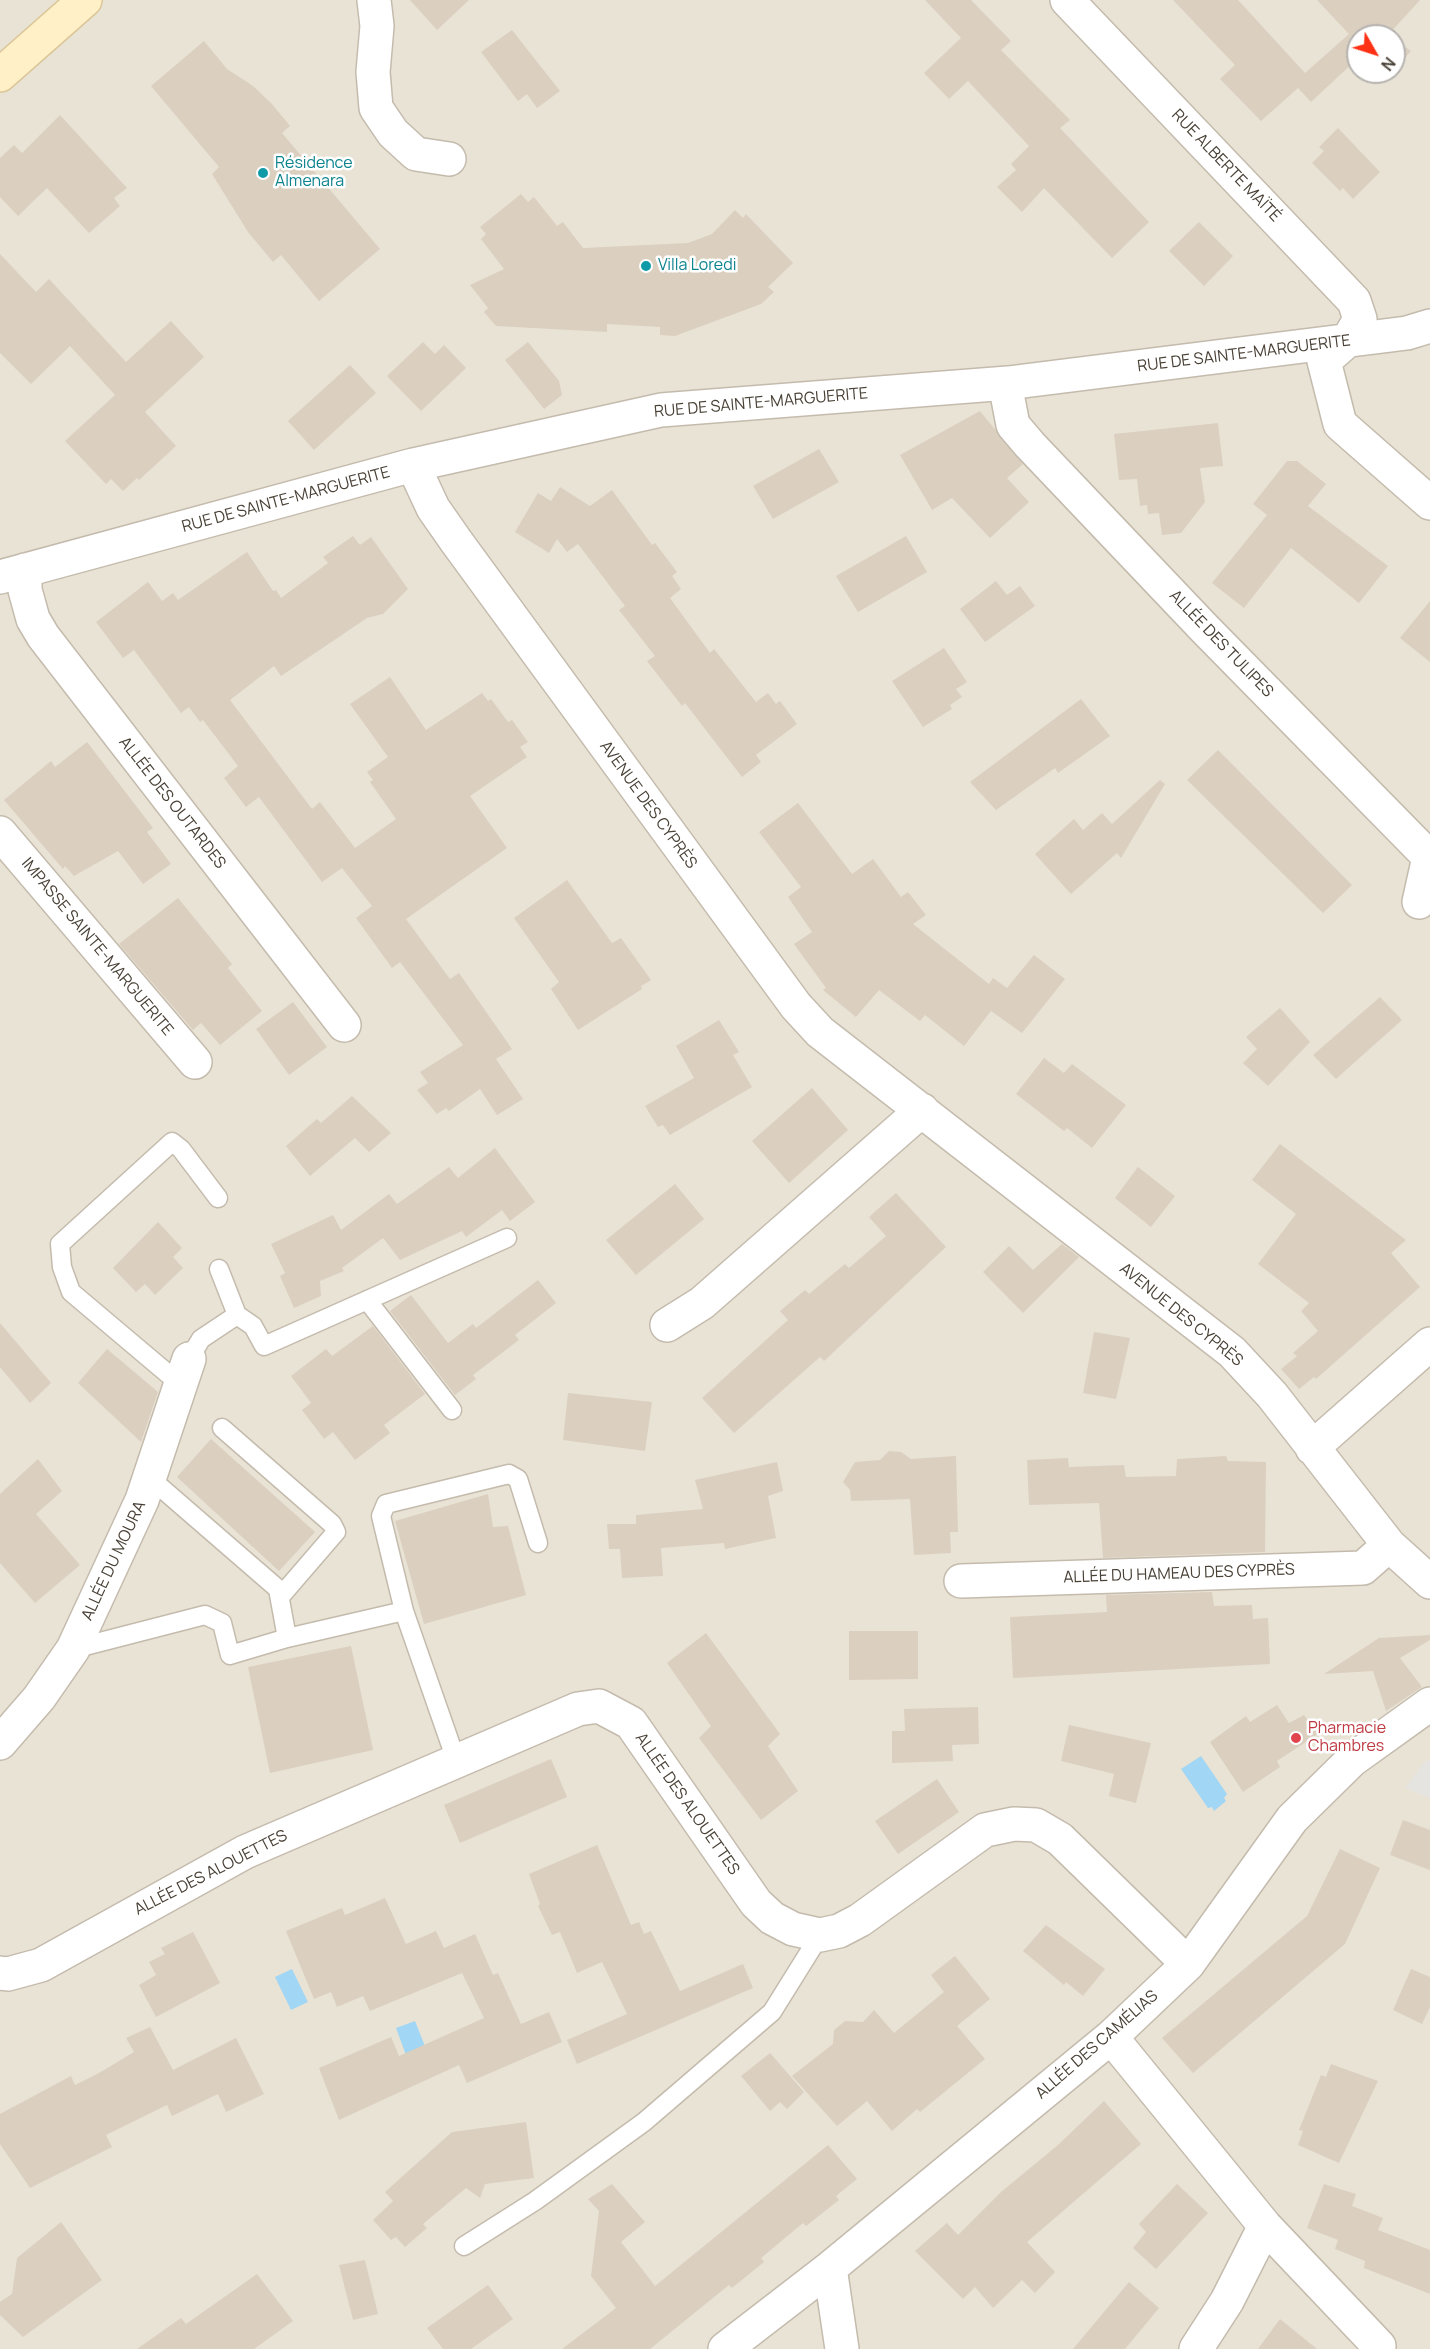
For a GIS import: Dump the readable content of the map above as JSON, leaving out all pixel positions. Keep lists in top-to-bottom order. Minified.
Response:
{"streets":{"street":["RUE ALBERTE MAÏTÉ","RUE DE SAINTE-MARGUERITE","ALLÉE DES TULIPES","ALLÉE DES OUTARDES","AVENUE DES CYPRÈS","IMPASSE SAINTE-MARGUERITE","ALLÉE DU MOURA","ALLÉE DU HAMEAU DES CYPRÈS","ALLÉE DES ALOUETTES","ALLÉE DES CAMÉLIAS"]},"crossings":[["RUE ALBERTE MAÏTÉ","RUE DE SAINTE-MARGUERITE"],["RUE DE SAINTE-MARGUERITE","ALLÉE DES TULIPES"],["RUE DE SAINTE-MARGUERITE","ALLÉE DES OUTARDES"],["RUE DE SAINTE-MARGUERITE","AVENUE DES CYPRÈS"],["AVENUE DES CYPRÈS","ALLÉE DU HAMEAU DES CYPRÈS"]],"places":["Résidence Almenara","Villa Loredi","Pharmacie Chambres"],"north":"bottom right"}
